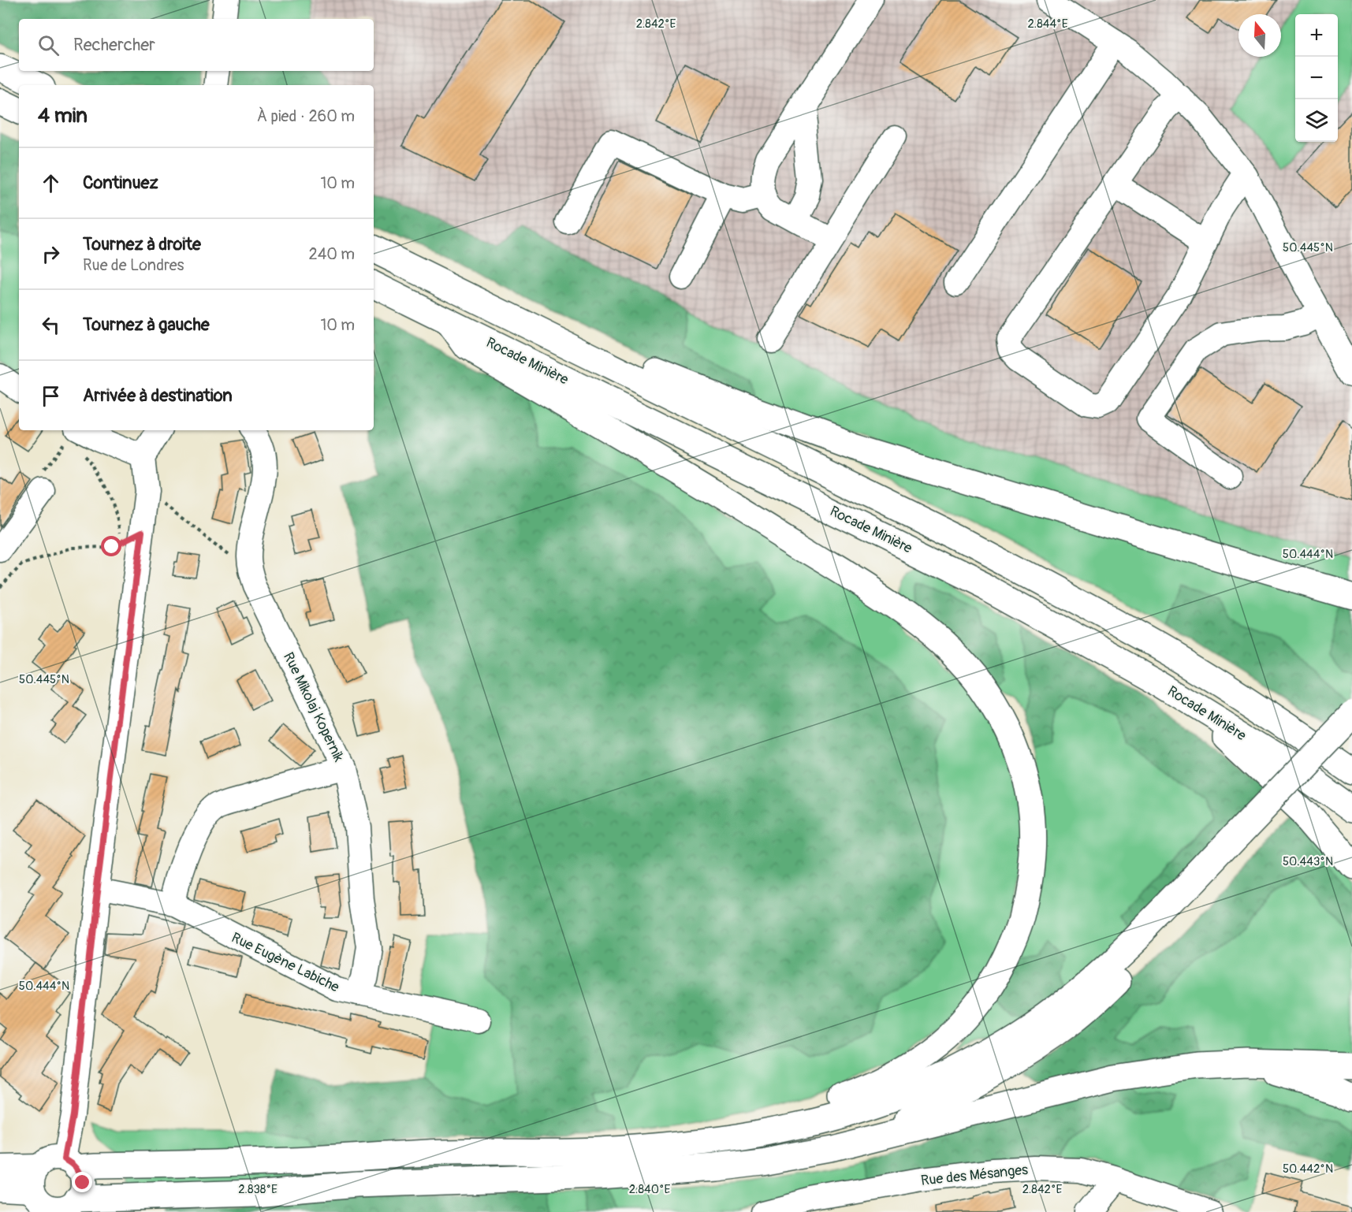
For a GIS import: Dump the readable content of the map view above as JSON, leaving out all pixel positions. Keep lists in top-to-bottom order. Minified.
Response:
{"streets":{"highway":["Rocade Minière"],"street":["Rue Mikolaj Kopernik","Rue Eugène Labiche","Rue des Mésanges"]},"crossings":[["Rue Mikolaj Kopernik","Rue Eugène Labiche"]],"north":"top","page":{"map_buttons":["+","−"],"search":"Rechercher","heading":["4 min","À pied · 260 m"],"list":[["Continuez","10 m"],["Tournez à droite","Rue de Londres","240 m"],["Tournez à gauche","10 m"],"Arrivée à destination"]},"coordinates":["2.842°E","2.844°E","50.445°N","50.444°N","50.443°N","50.442°N","2.838°E","2.840°E"]}
